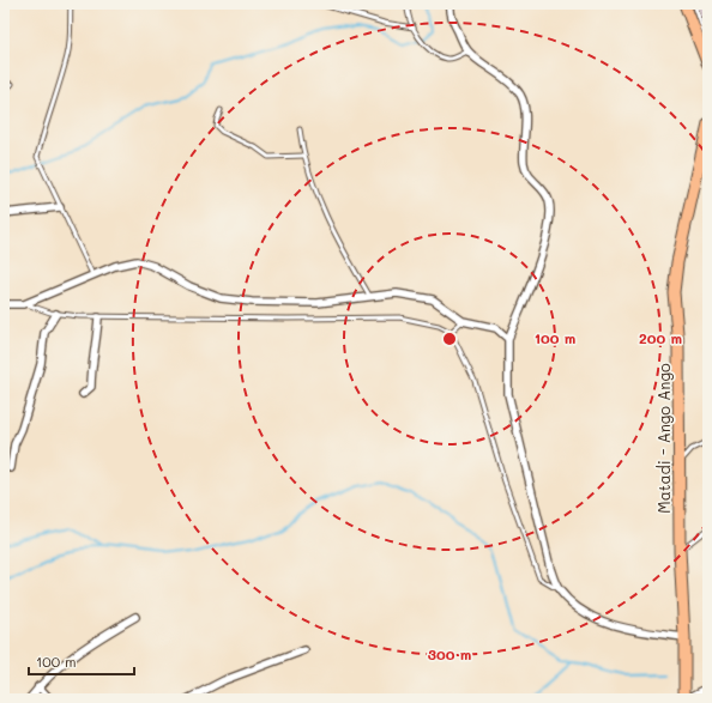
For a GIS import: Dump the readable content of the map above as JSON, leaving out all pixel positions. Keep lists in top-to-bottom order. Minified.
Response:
{"streets":{"highway":["Matadi - Ango Ango"]},"scale_bar":"100 m","rings":["100 m","200 m","300 m"]}
